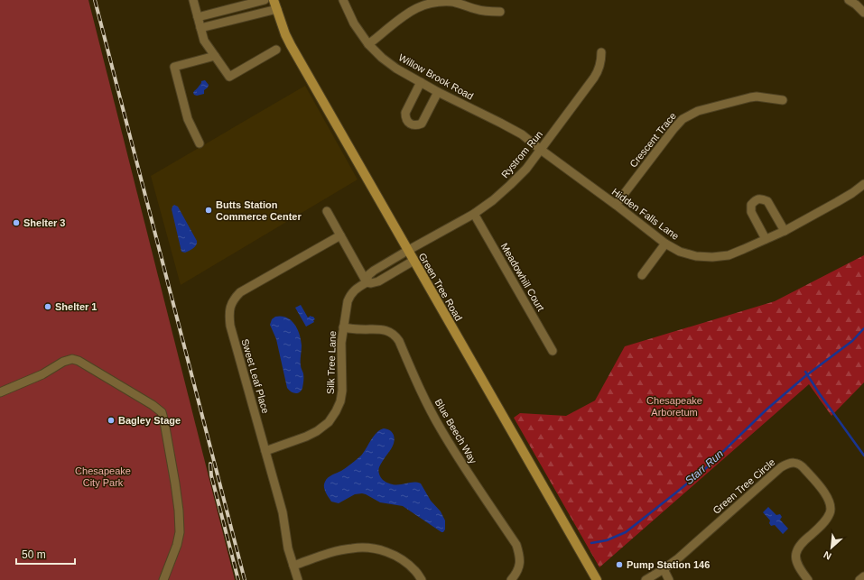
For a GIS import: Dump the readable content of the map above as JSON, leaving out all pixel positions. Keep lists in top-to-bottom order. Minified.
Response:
{"streets":{"street":["Willow Brook Road","Crescent Trace","Rystrom Run","Hidden Falls Lane","Meadowhill Court","Green Tree Road","Silk Tree Lane","Sweet Leaf Place","Blue Beech Way","Green Tree Circle"]},"crossings":[["Willow Brook Road","Rystrom Run"],["Willow Brook Road","Hidden Falls Lane"],["Crescent Trace","Hidden Falls Lane"],["Rystrom Run","Hidden Falls Lane"],["Rystrom Run","Meadowhill Court"],["Rystrom Run","Green Tree Road"],["Rystrom Run","Silk Tree Lane"],["Green Tree Road","Silk Tree Lane"],["Silk Tree Lane","Sweet Leaf Place"],["Silk Tree Lane","Blue Beech Way"]],"water":["Starr Run"],"parks":["Chesapeake Arboretum","Chesapeake City Park"],"places":["Butts Station Commerce Center","Shelter 3","Shelter 1","Bagley Stage","Pump Station 146"],"scale_bar":"50 m","north":"bottom left"}
